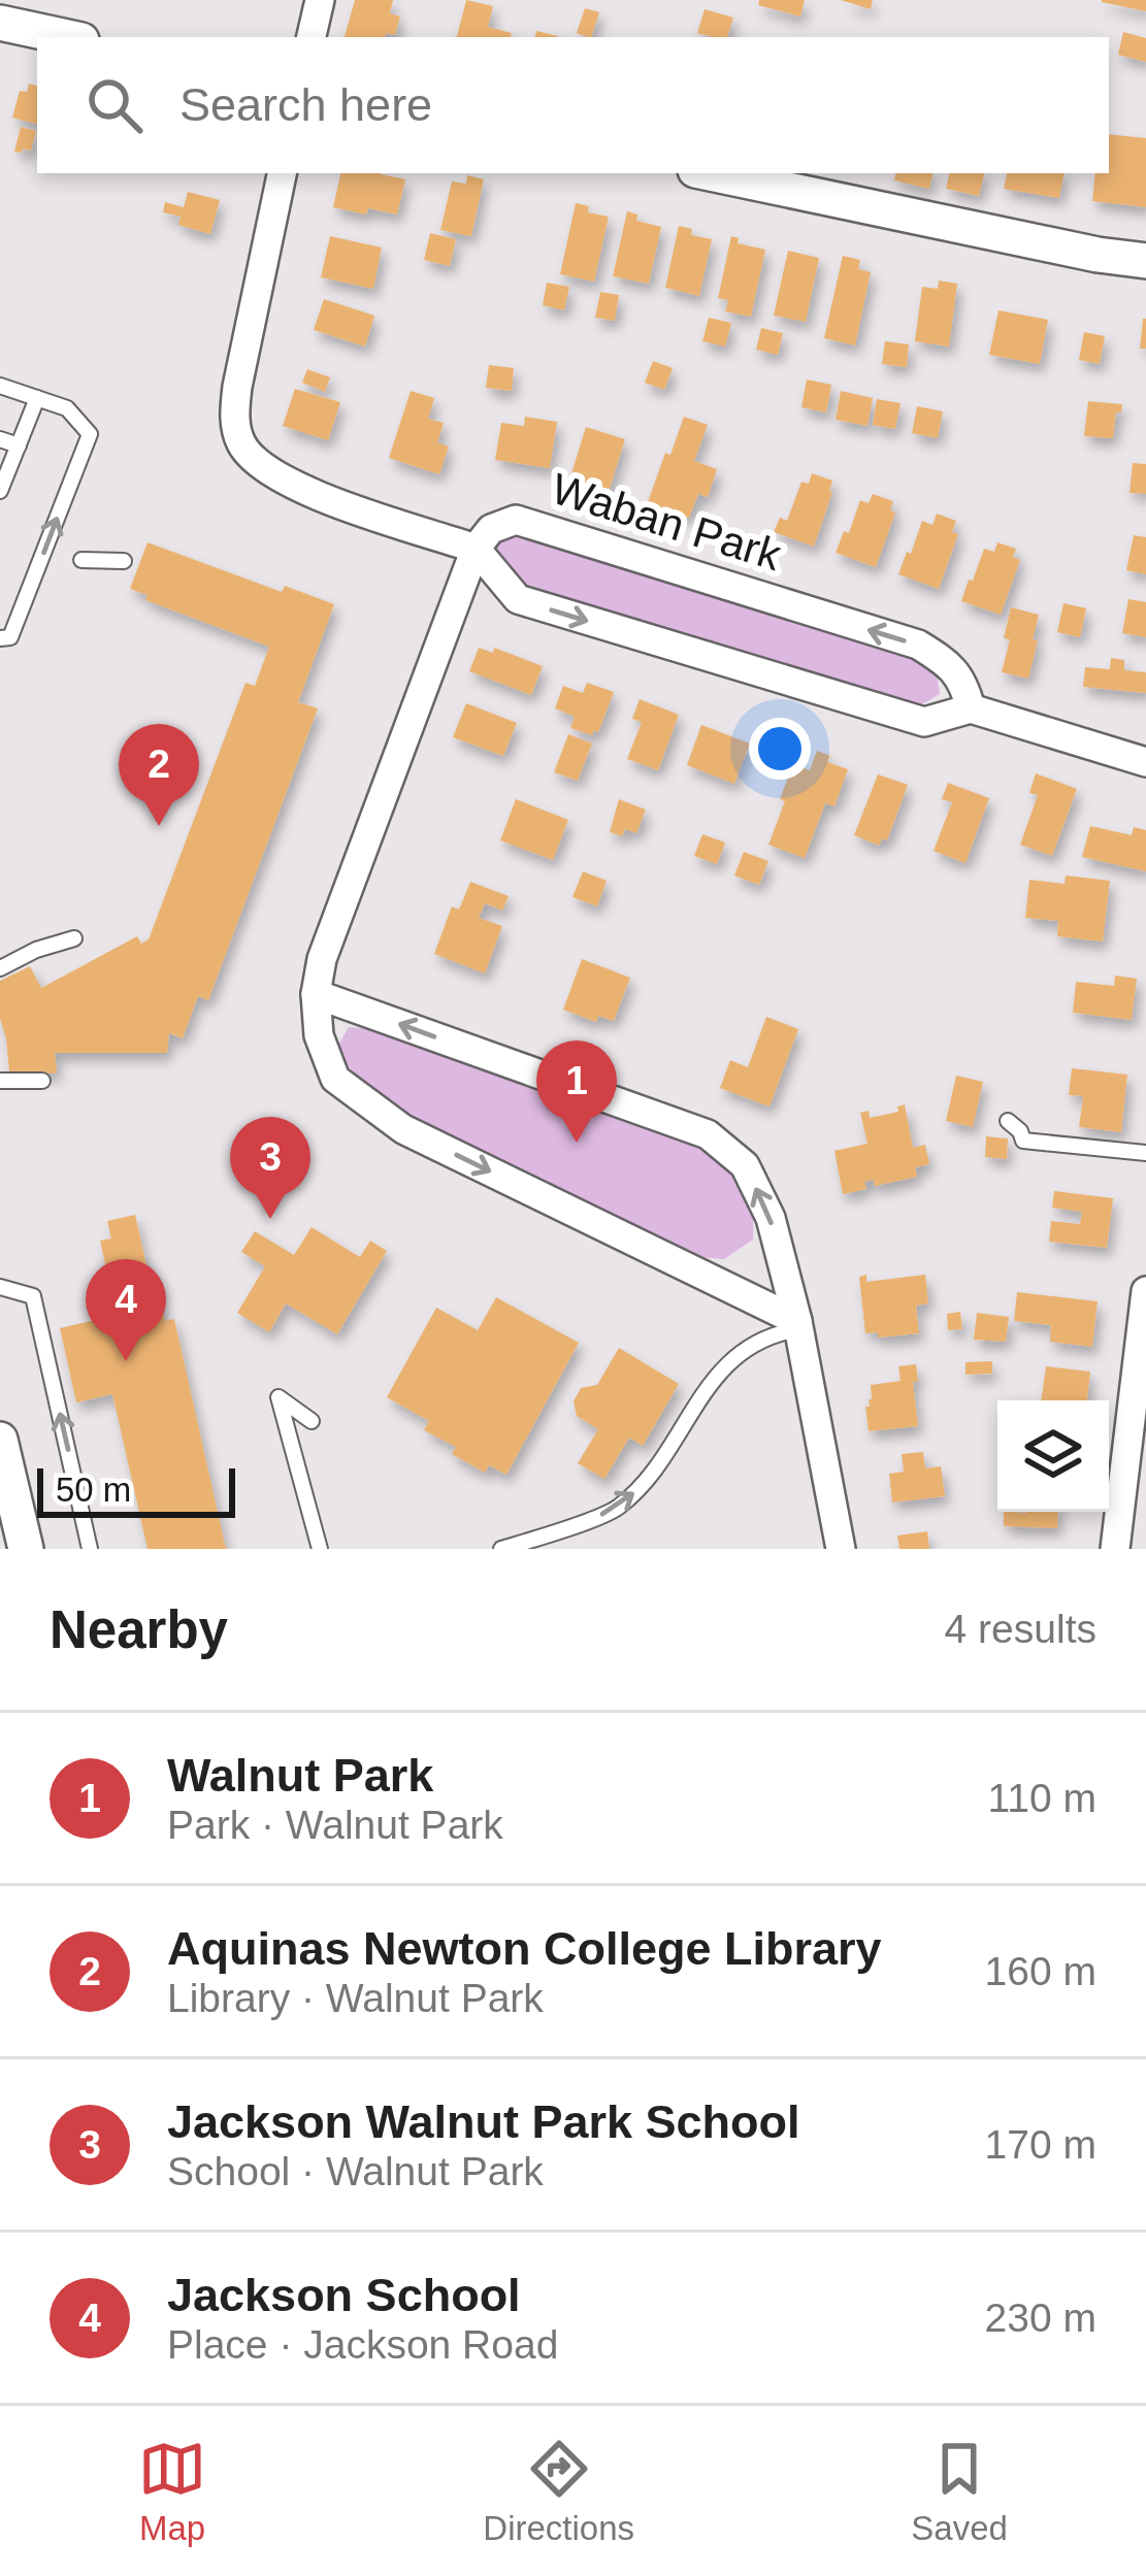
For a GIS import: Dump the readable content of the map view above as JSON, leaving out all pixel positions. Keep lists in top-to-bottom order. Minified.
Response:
{"streets":{"street":["Waban Park"]},"scale_bar":"50 m","page":{"search":"Search here","pins":["2","1","3","4"],"scale":"50 m","heading":["Nearby","4 results"],"list":[{"mark":"1","name":"Walnut Park","note":"Park · Walnut Park","value":"110 m"},{"mark":"2","name":"Aquinas Newton College Library","note":"Library · Walnut Park","value":"160 m"},{"mark":"3","name":"Jackson Walnut Park School","note":"School · Walnut Park","value":"170 m"},{"mark":"4","name":"Jackson School","note":"Place · Jackson Road","value":"230 m"}],"nav":["Map","Directions","Saved"]}}
